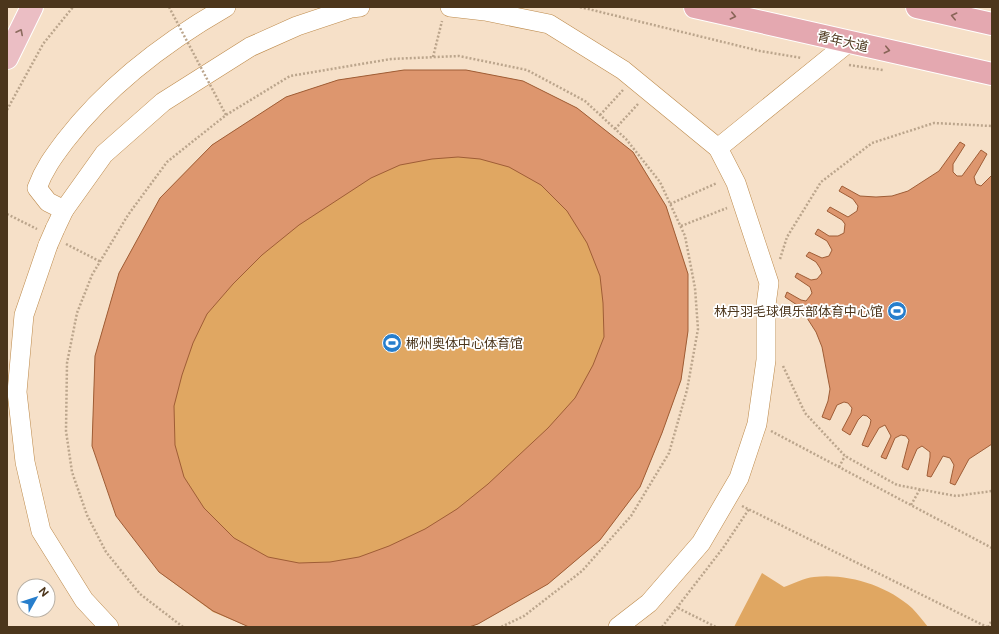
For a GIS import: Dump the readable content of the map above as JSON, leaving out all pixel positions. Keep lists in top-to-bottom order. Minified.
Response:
{"streets":{"highway":["青年大道"]},"one_way":["青年大道"],"places":{"sports":["林丹羽毛球俱乐部体育中心馆","郴州奥体中心体育馆"]},"north":"top right"}
